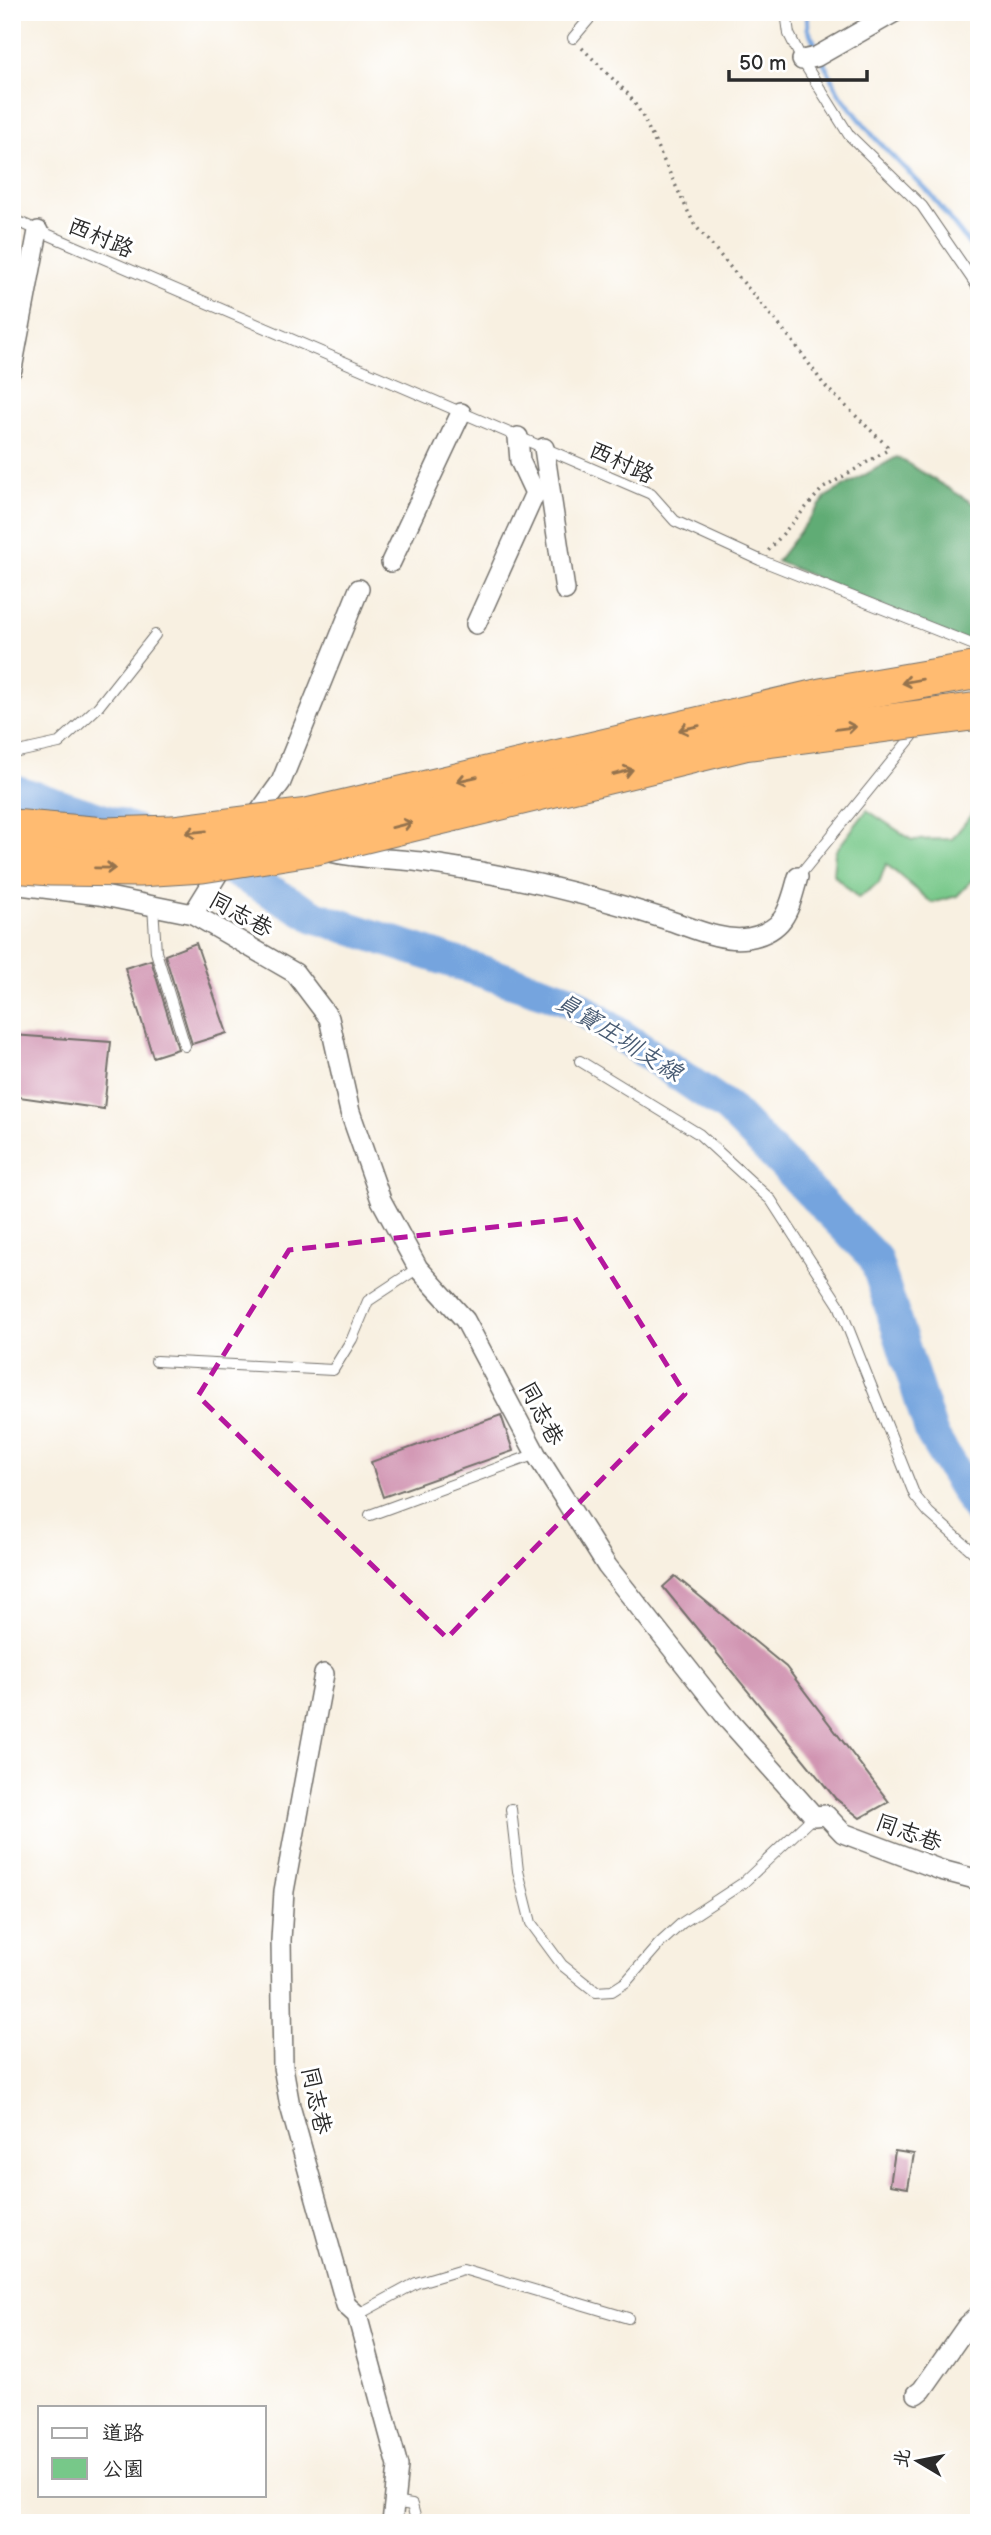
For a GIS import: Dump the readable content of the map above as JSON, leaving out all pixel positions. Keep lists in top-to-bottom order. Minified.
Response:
{"streets":{"street":["同志巷"],"lane":["西村路"]},"water":["員寶庄圳支線"],"legend":["道路","公園"],"scale_bar":"50 m","north":"left"}
